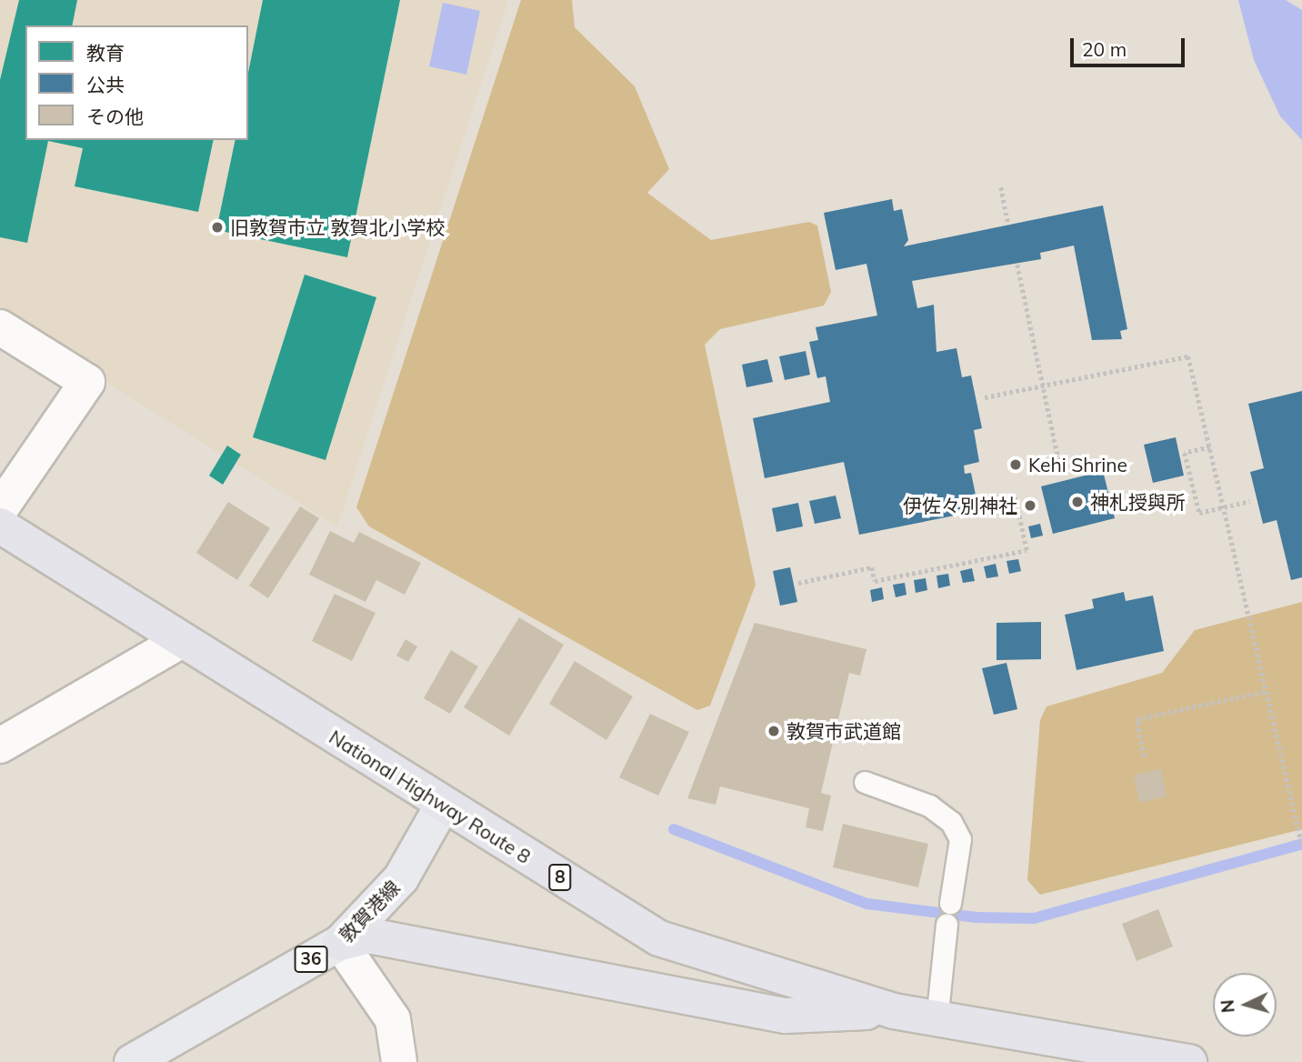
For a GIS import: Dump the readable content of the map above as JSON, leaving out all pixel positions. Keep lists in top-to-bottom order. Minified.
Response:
{"streets":{"highway":["National Highway Route 8","8"],"main road":["敦賀港線","36"]},"crossings":[["National Highway Route 8","敦賀港線"]],"places":["旧敦賀市立 敦賀北小学校","Kehi Shrine","神札授與所","伊佐々別神社","敦賀市武道館"],"legend":["教育","公共","その他"],"scale_bar":"20 m","north":"left"}
